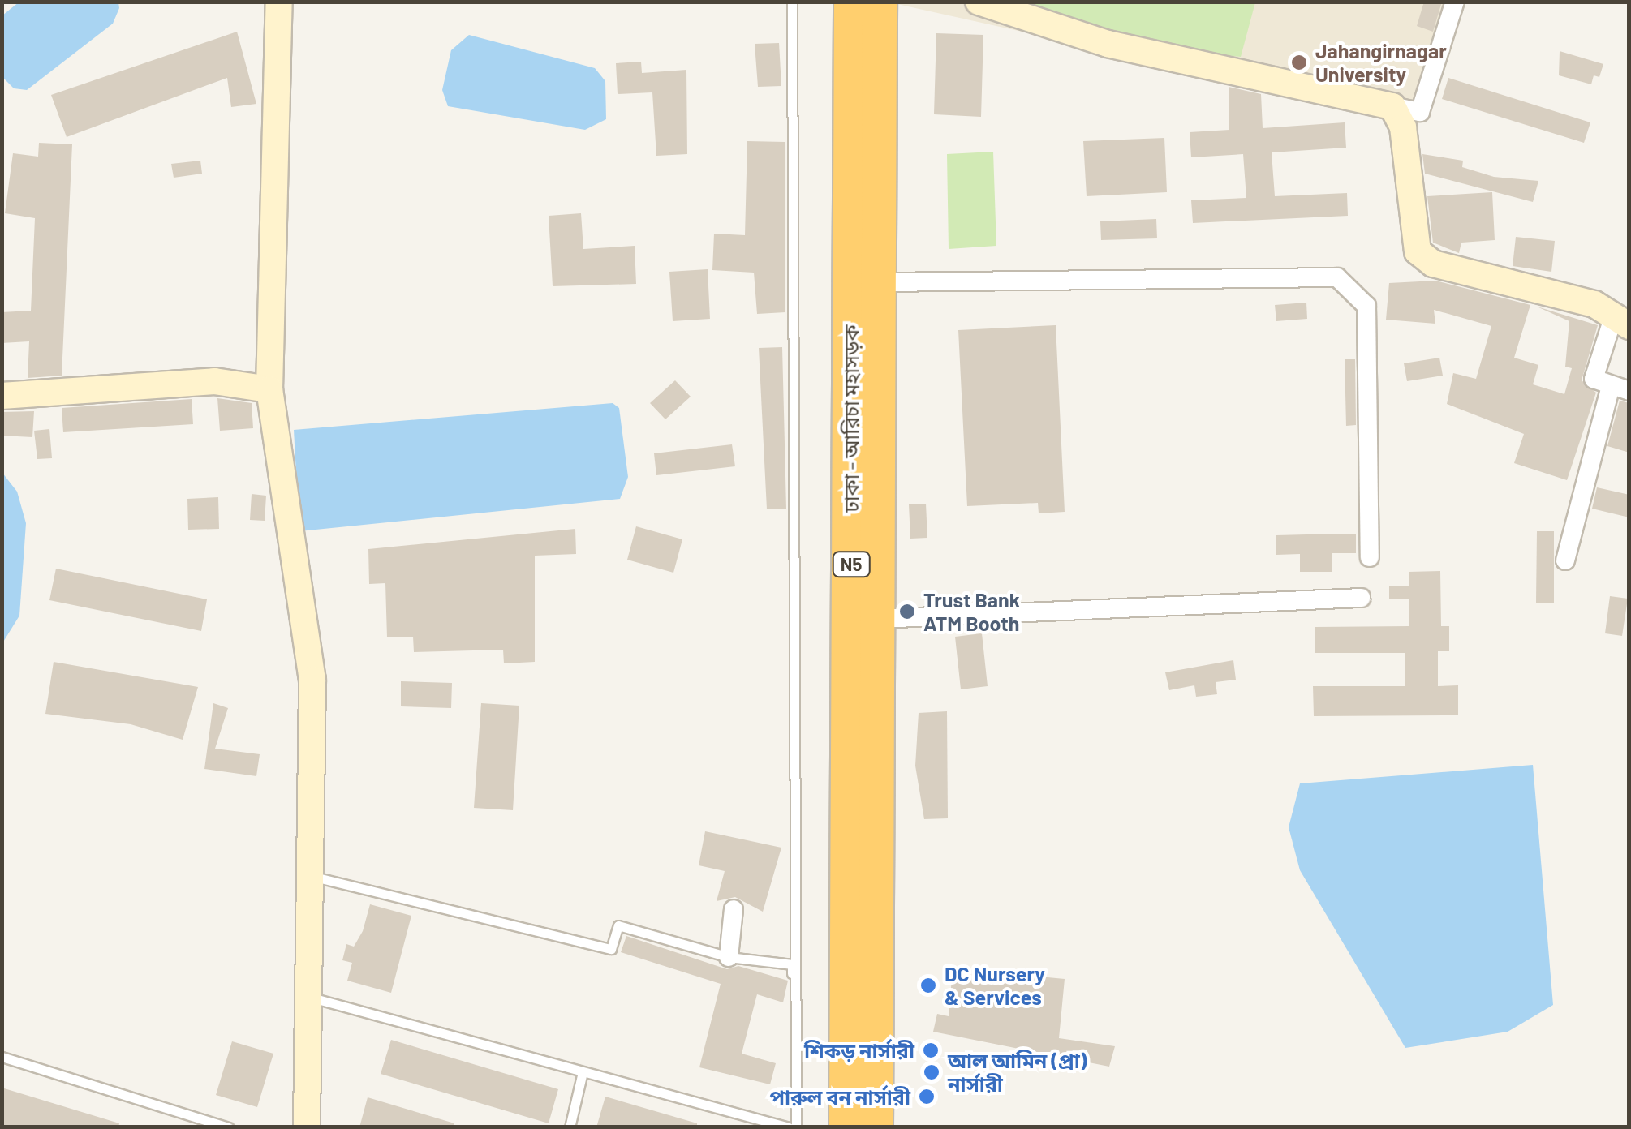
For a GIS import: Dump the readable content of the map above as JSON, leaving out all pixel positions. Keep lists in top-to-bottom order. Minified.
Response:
{"streets":{"highway":["ঢাকা - আরিচা মহাসড়ক","N5"]},"places":["Jahangirnagar University","Trust Bank ATM Booth","DC Nursery & Services","শিকড় নার্সারী","আল আমিন (প্রা) নার্সারী","পারুল বন নার্সারী"]}
